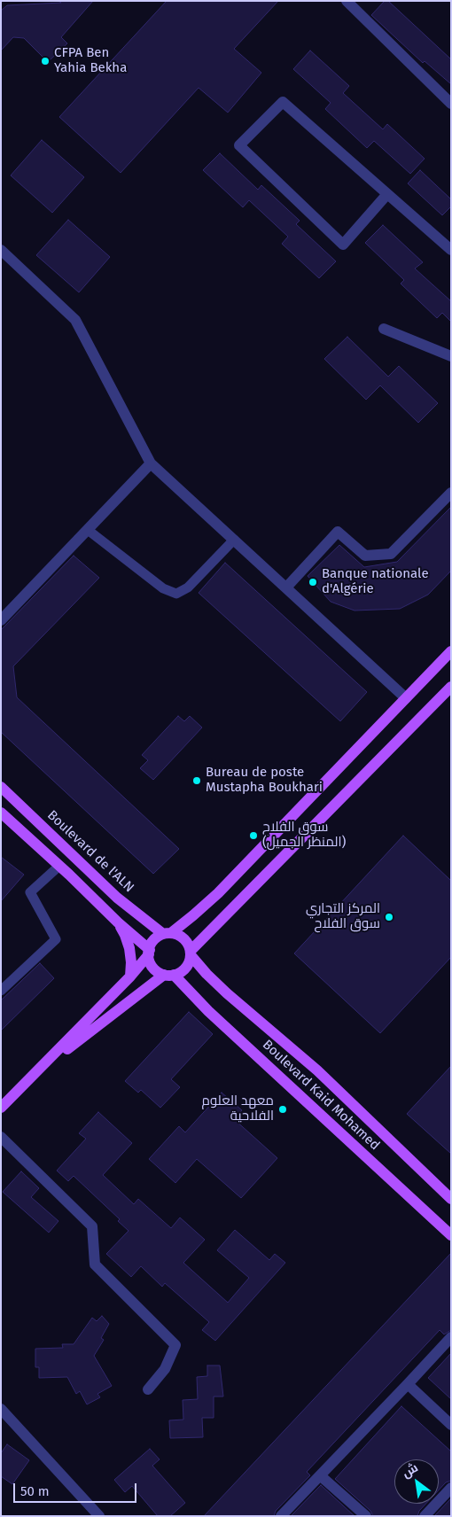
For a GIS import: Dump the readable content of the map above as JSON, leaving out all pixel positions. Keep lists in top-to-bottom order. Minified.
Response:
{"streets":{"main road":["Boulevard de l'ALN","Boulevard Kaid Mohamed"]},"crossings":[["Boulevard de l'ALN","Boulevard Kaid Mohamed"]],"places":["CFPA Ben Yahia Bekha","Banque nationale d'Algérie","Bureau de poste Mustapha Boukhari","سوق الفلاح (المنظر الجميل)","المركز التجاري سوق الفلاح","معهد العلوم الفلاحية"],"scale_bar":"50 m","north":"top left"}
